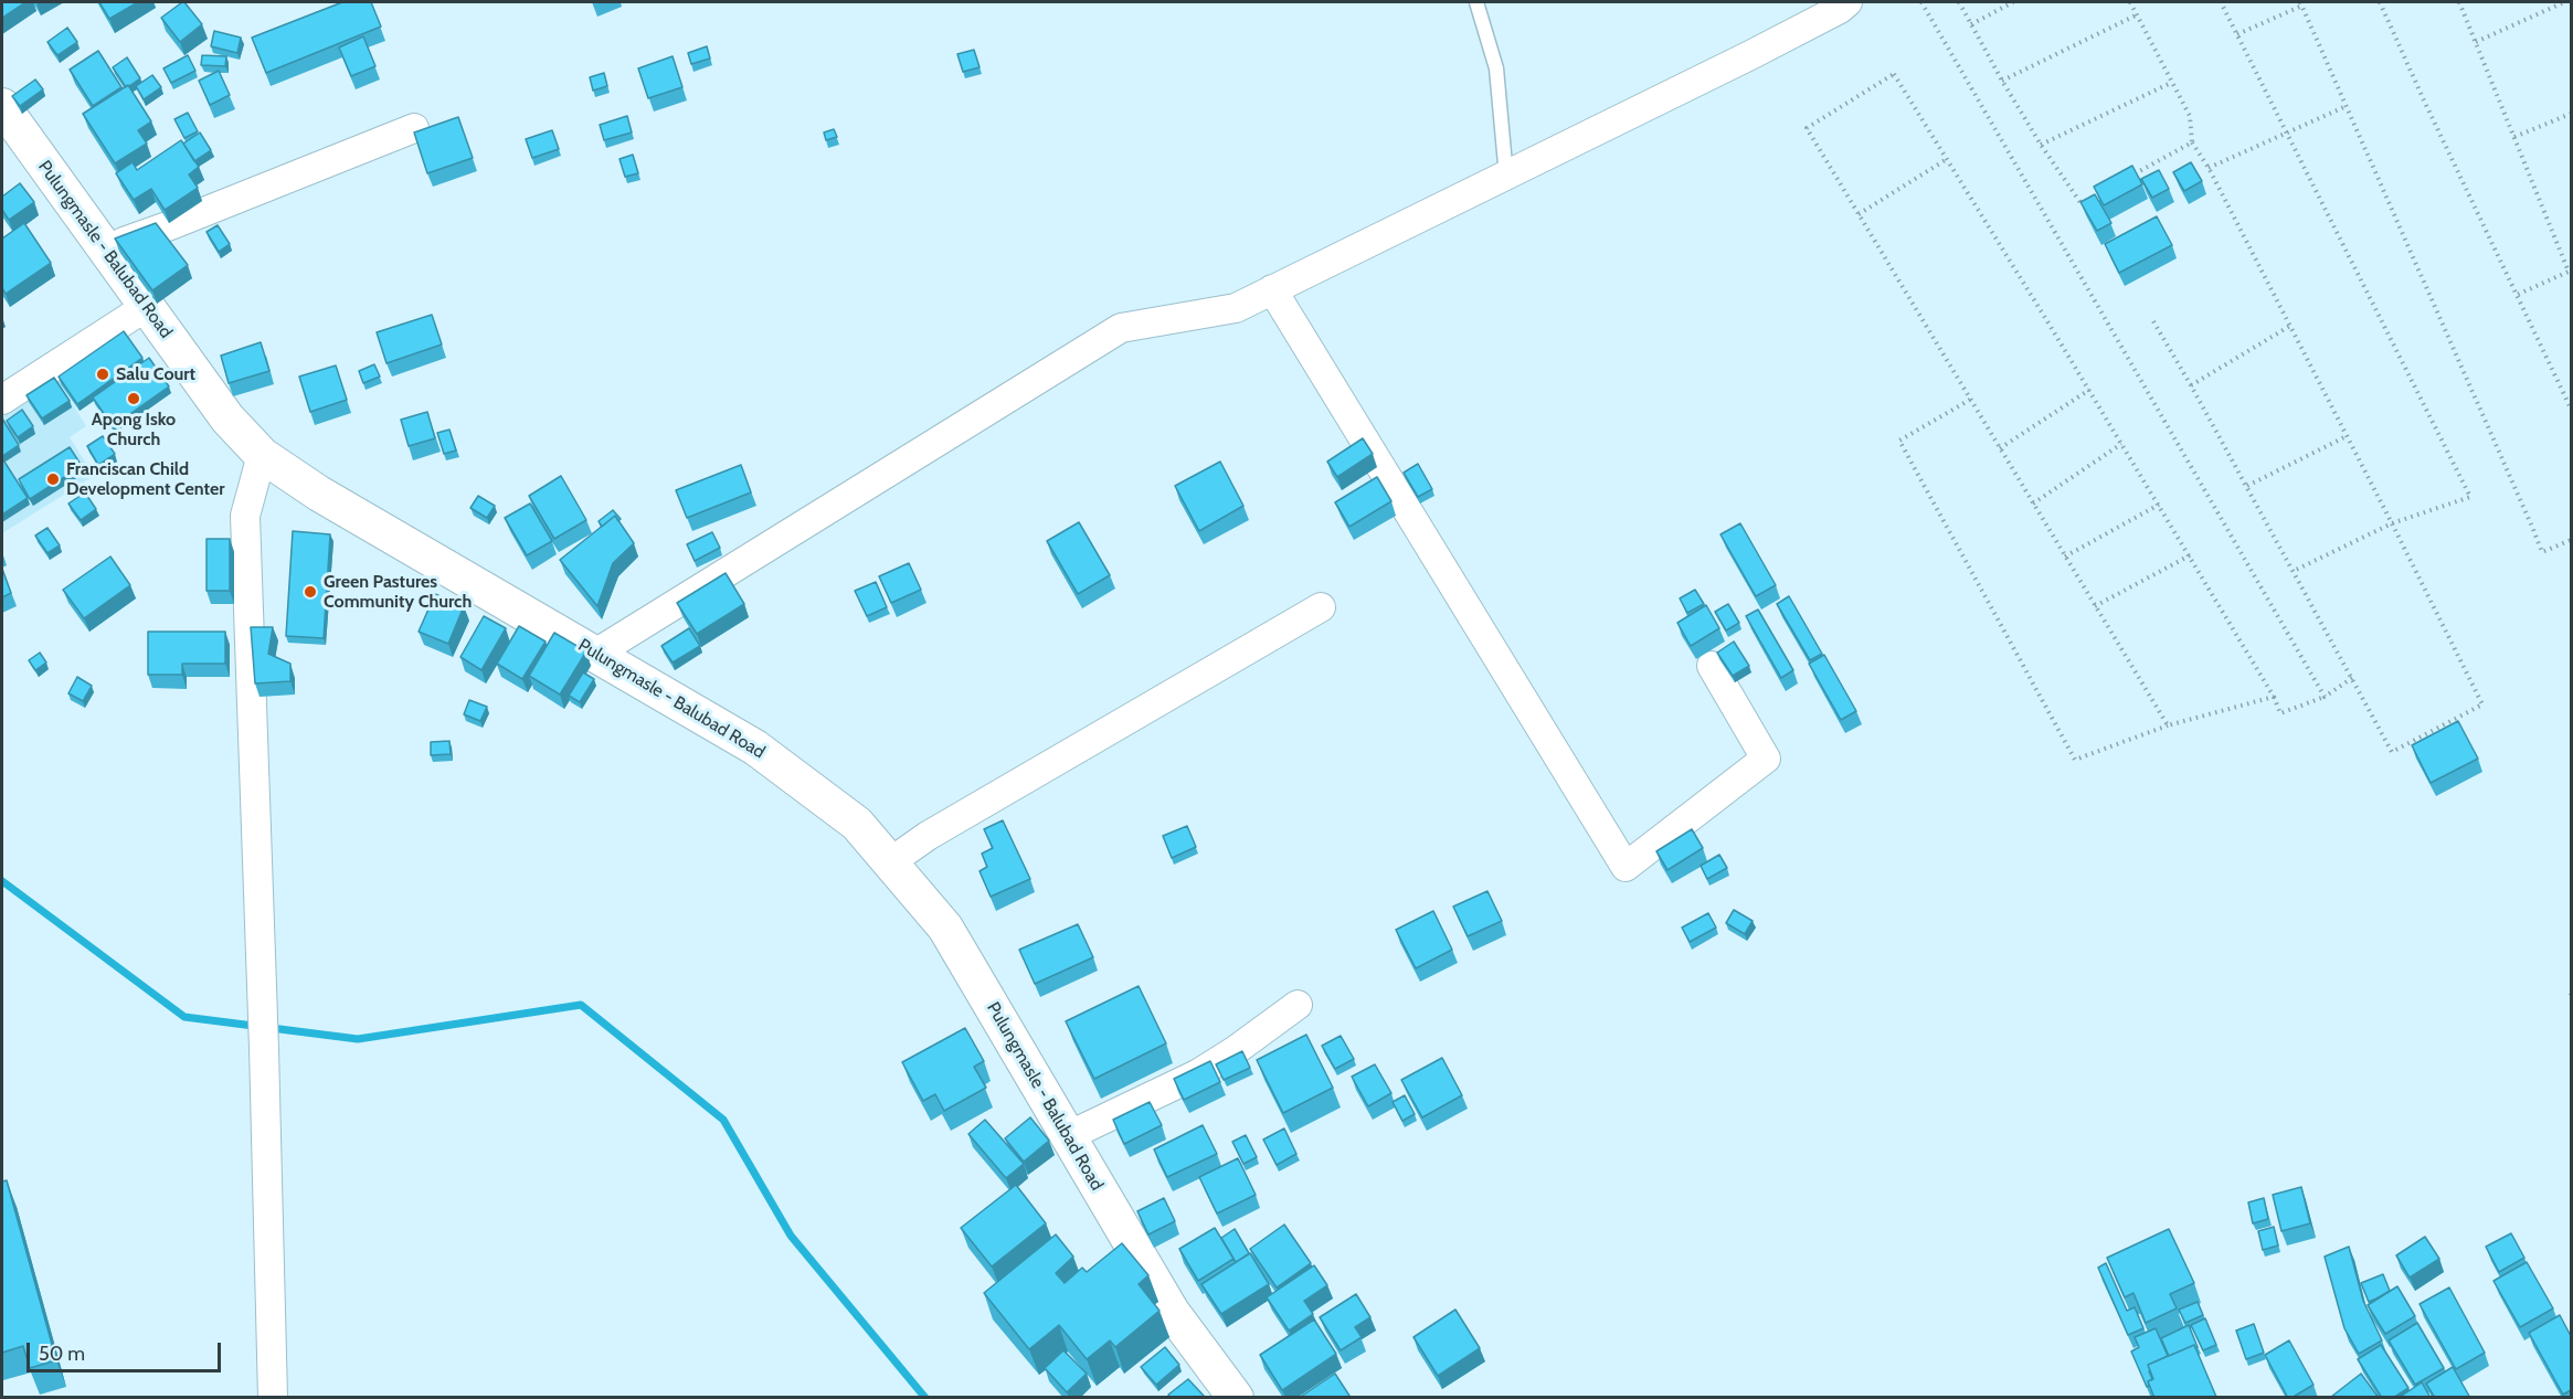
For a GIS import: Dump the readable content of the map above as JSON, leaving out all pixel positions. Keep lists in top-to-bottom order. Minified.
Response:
{"streets":{"street":["Pulungmasle - Balubad Road"]},"places":["Salu Court","Apong Isko Church","Franciscan Child Development Center","Green Pastures Community Church"],"scale_bar":"50 m"}
